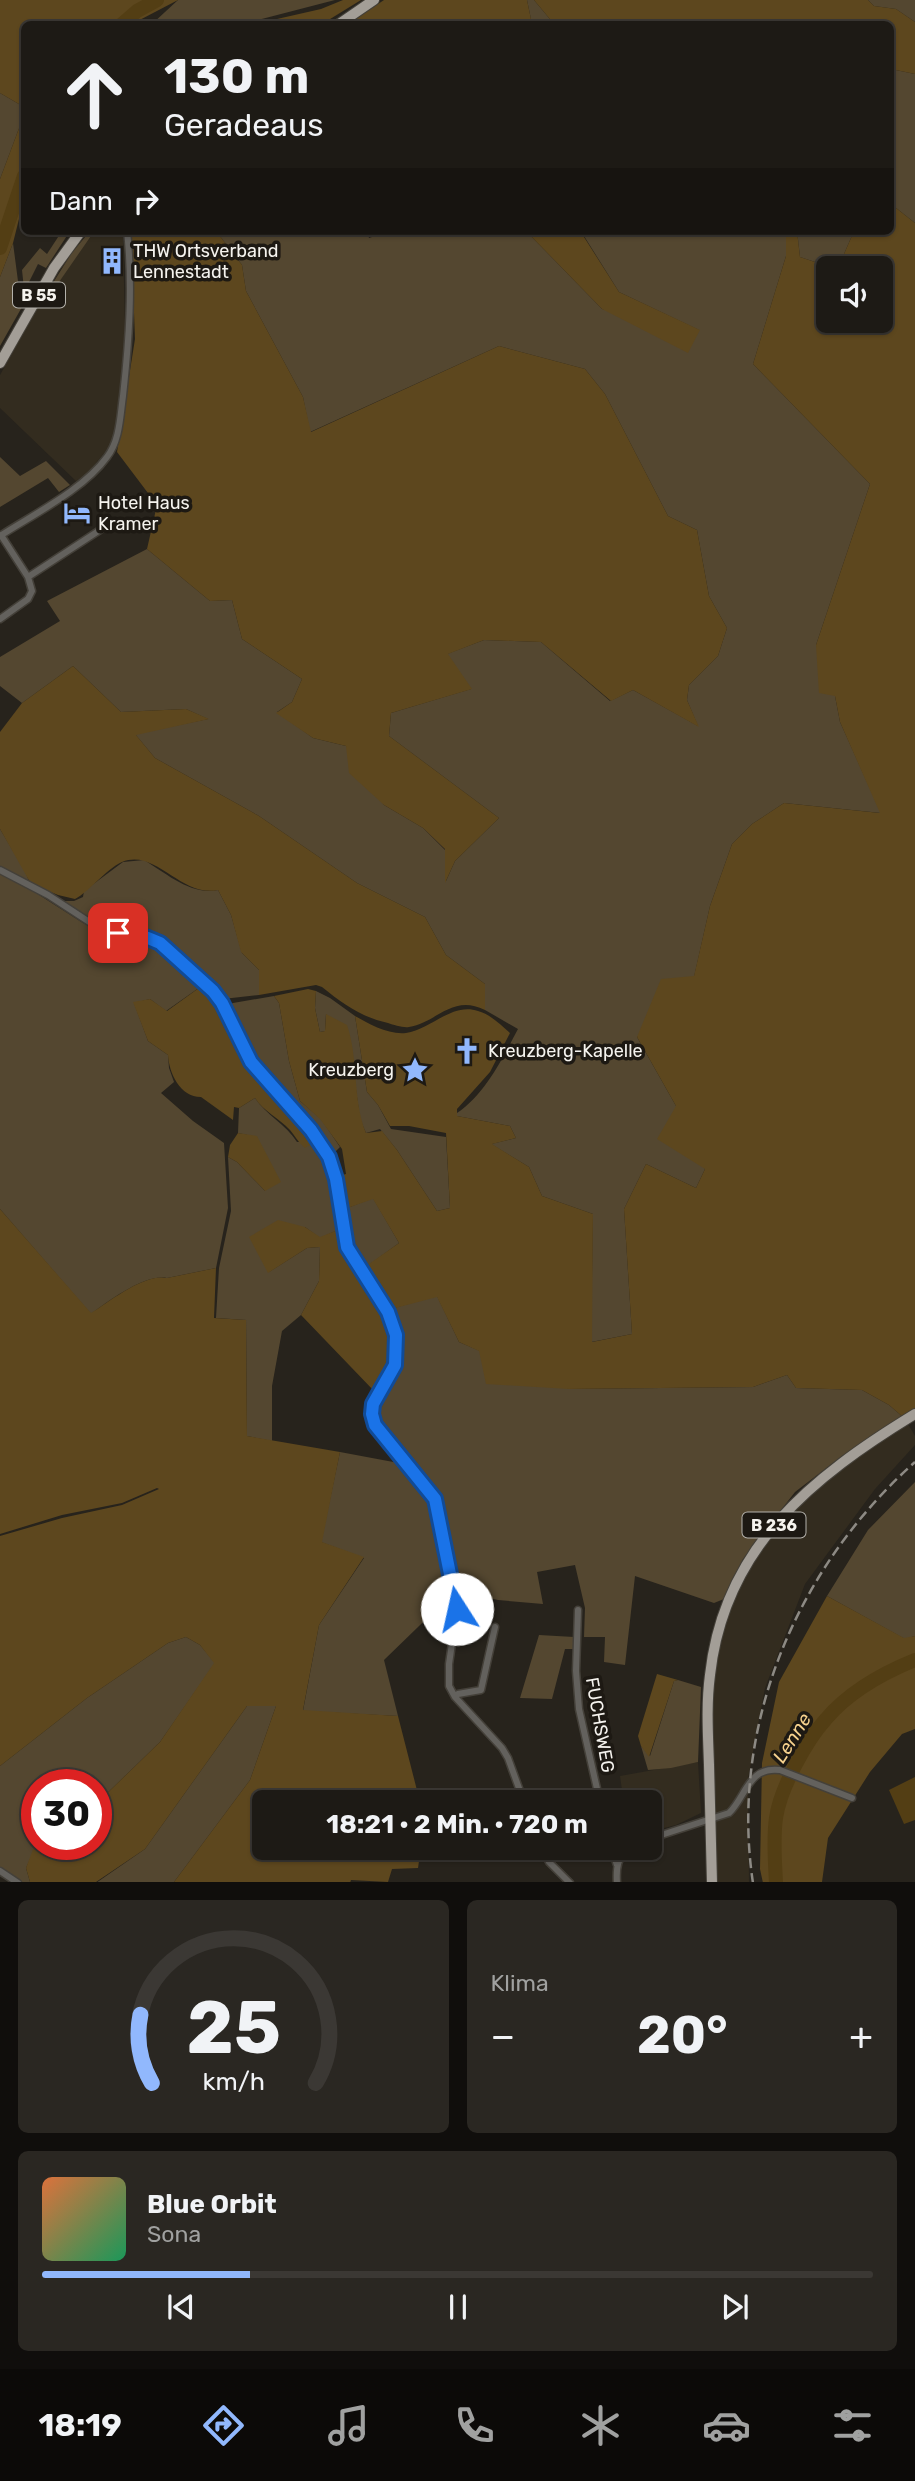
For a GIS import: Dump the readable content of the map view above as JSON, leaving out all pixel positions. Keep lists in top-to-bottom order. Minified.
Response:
{"streets":{"main road":["B 55","B 236"],"street":["FUCHSWEG"]},"water":["Lenne"],"places":{"building":["THW Ortsverband Lennestadt"],"hotel":["Hotel Haus Kramer"],"church":["Kreuzberg-Kapelle"],"place":["Kreuzberg"]},"page":{"turn":["130 m","Geradeaus"],"then":"Dann","limit":"30","trip":"18:21 · 2 Min. · 720 m","tile":"Klima","heat":["−","20°","+"],"song":["Blue Orbit","Sona"],"tabs":"18:19","gauge":["25","km/h"]}}
